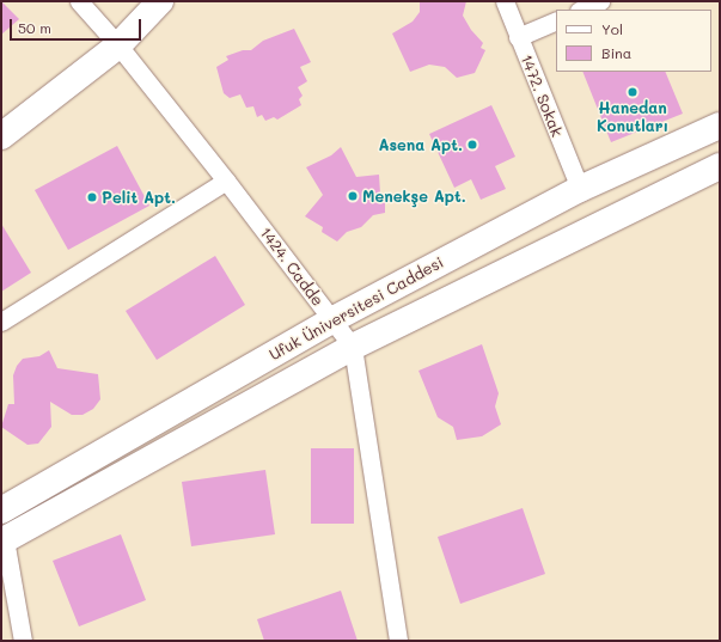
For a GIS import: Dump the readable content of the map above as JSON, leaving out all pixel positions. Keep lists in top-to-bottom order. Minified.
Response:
{"streets":{"main road":["Ufuk Üniversitesi Caddesi"],"street":["1472. Sokak","1424. Cadde"]},"crossings":[["1472. Sokak","Ufuk Üniversitesi Caddesi"],["1424. Cadde","Ufuk Üniversitesi Caddesi"]],"places":["Hanedan Konutları","Asena Apt.","Menekşe Apt.","Pelit Apt."],"legend":["Yol","Bina"],"scale_bar":"50 m"}
